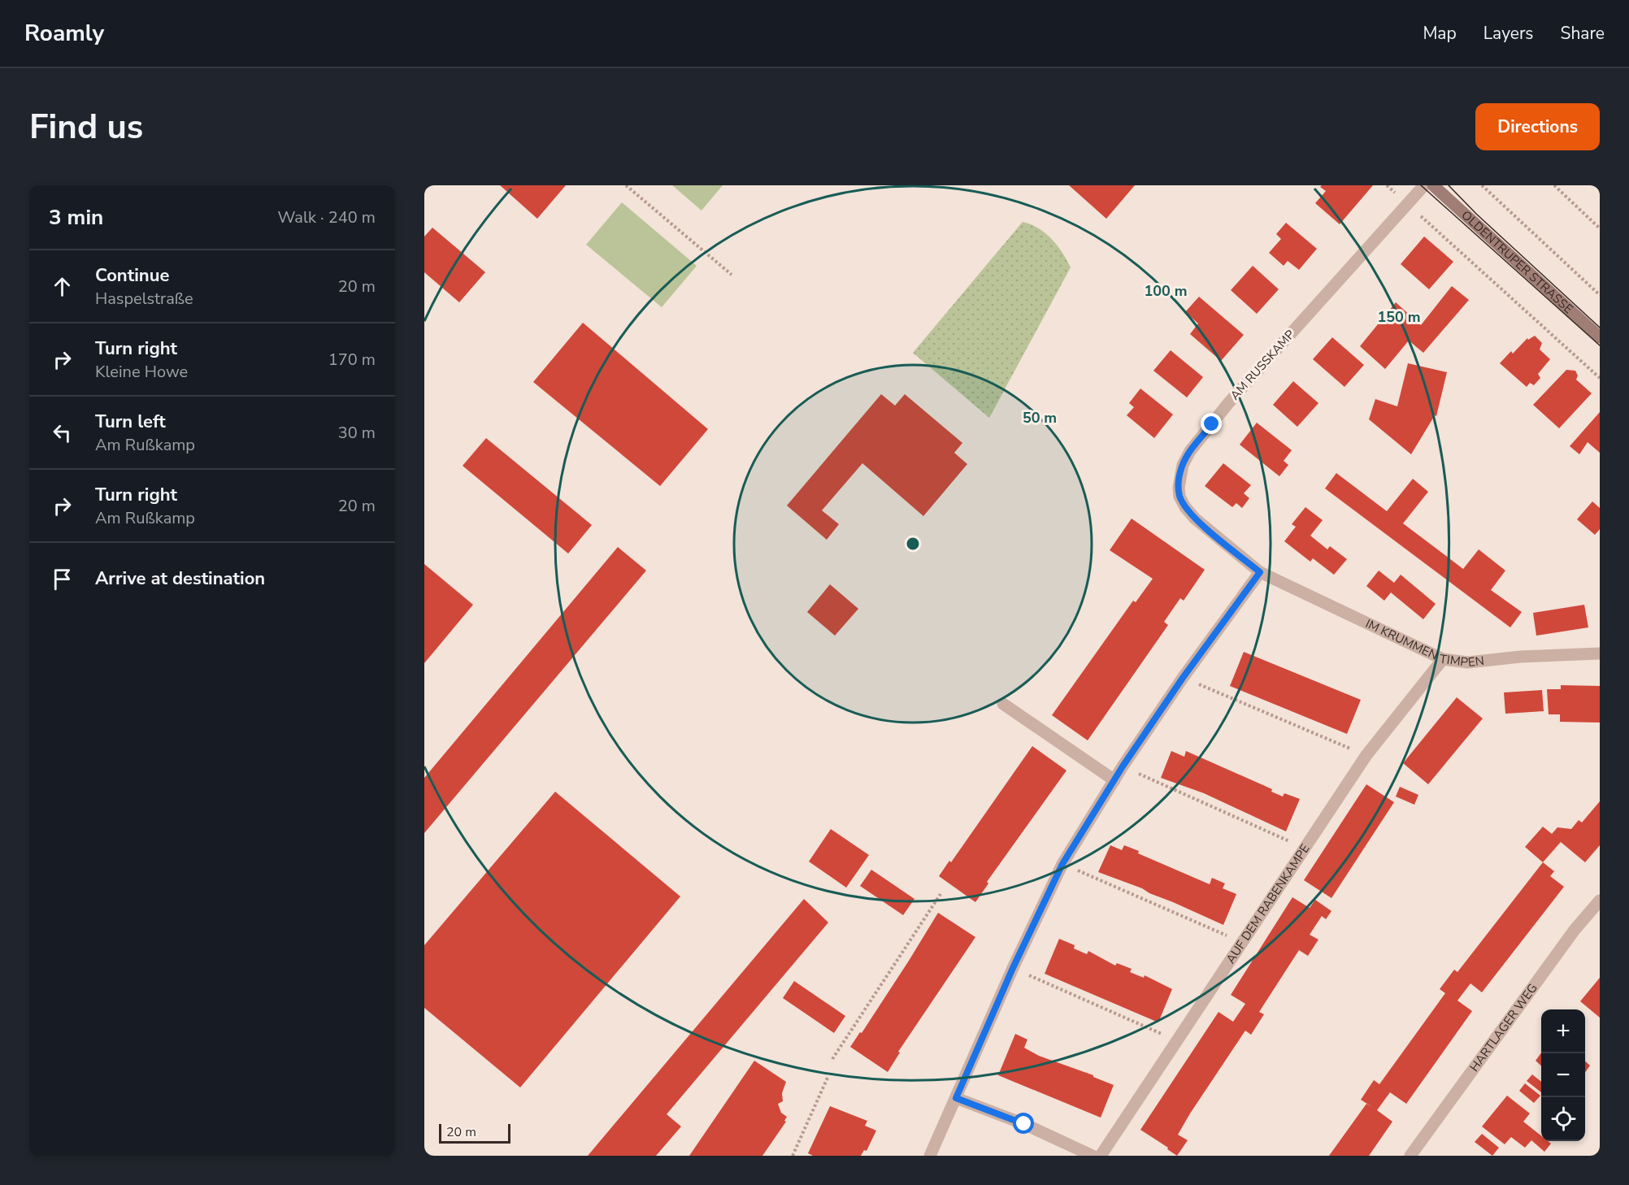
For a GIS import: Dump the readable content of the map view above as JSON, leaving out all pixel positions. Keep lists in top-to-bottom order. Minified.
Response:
{"streets":{"street":["OLDENTRUPER STRASSE","AM RUSSKAMP","IM KRUMMEN TIMPEN","AUF DEM RABENKAMPE","HARTLAGER WEG"]},"crossings":[["AM RUSSKAMP","IM KRUMMEN TIMPEN"],["IM KRUMMEN TIMPEN","AUF DEM RABENKAMPE"]],"scale_bar":"20 m","page":{"header":"Roamly","nav":["Map","Layers","Share"],"buttons":"Directions","title":"Find us","heading":["3 min","Walk · 240 m"],"list":[["Continue","Haspelstraße","20 m"],["Turn right","Kleine Howe","170 m"],["Turn left","Am Rußkamp","30 m"],["Turn right","Am Rußkamp","20 m"],"Arrive at destination"],"map_buttons":["+","−"],"scale":"20 m"},"rings":["100 m","150 m","50 m"]}
